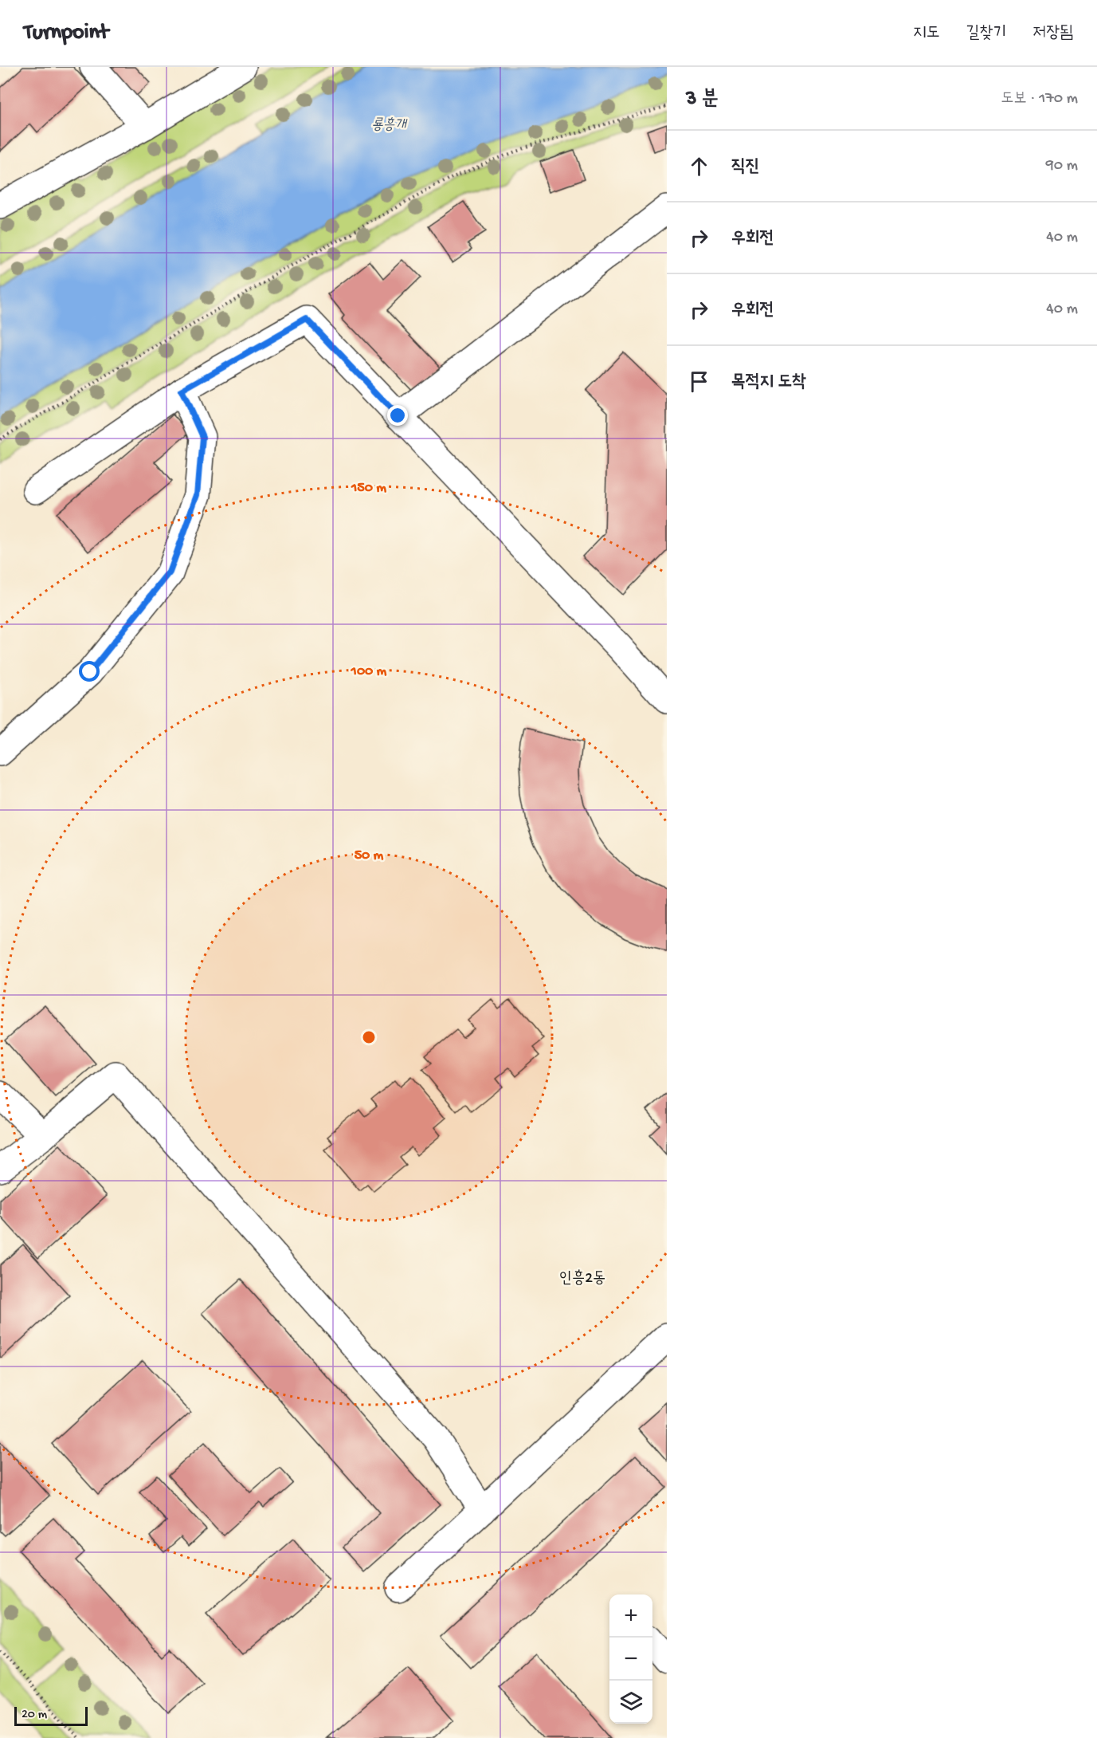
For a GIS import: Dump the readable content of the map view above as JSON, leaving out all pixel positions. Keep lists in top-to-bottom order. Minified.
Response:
{"districts":["인흥2동"],"water":["룡흥개"],"scale_bar":"20 m","page":{"header":"Turnpoint","nav":["지도","길찾기","저장됨"],"heading":["3 분","도보 · 170 m"],"list":[["직진","90 m"],["우회전","40 m"],["우회전","40 m"],"목적지 도착"],"map_buttons":["+","−"],"scale":"20 m"},"rings":["150 m","100 m","50 m"]}
